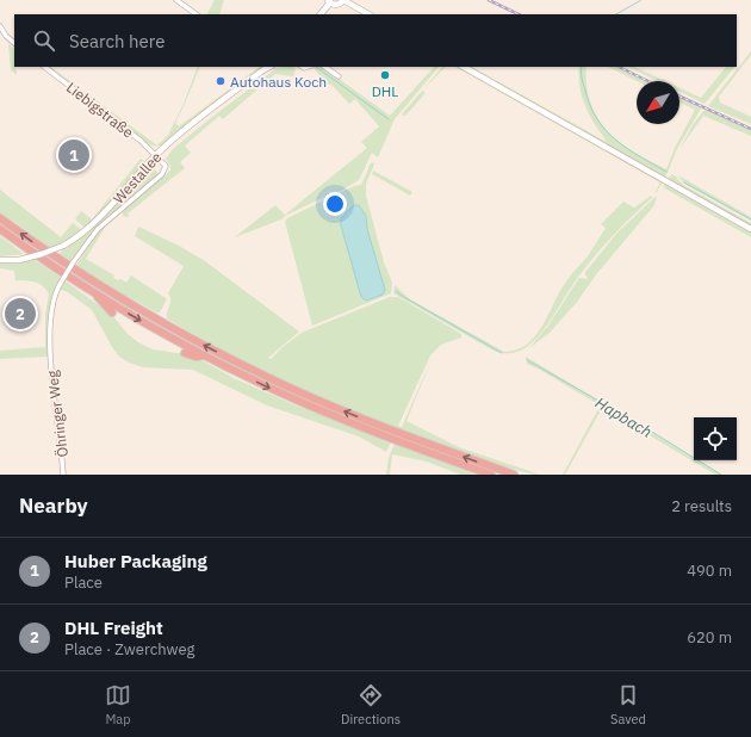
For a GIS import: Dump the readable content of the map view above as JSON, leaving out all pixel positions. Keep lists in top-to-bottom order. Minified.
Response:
{"streets":{"main road":["Westallee"],"street":["Liebigstraße","Öhringer Weg"]},"crossings":[["Liebigstraße","Westallee"],["Liebigstraße","Öhringer Weg"],["Westallee","Öhringer Weg"]],"water":["Hapbach"],"places":["DHL","Autohaus Koch"],"north":"bottom left","page":{"search":"Search here","pins":["1","2"],"heading":["Nearby","2 results"],"list":[{"mark":"1","name":"Huber Packaging","note":"Place","value":"490 m"},{"mark":"2","name":"DHL Freight","note":"Place · Zwerchweg","value":"620 m"}],"nav":["Map","Directions","Saved"]}}
